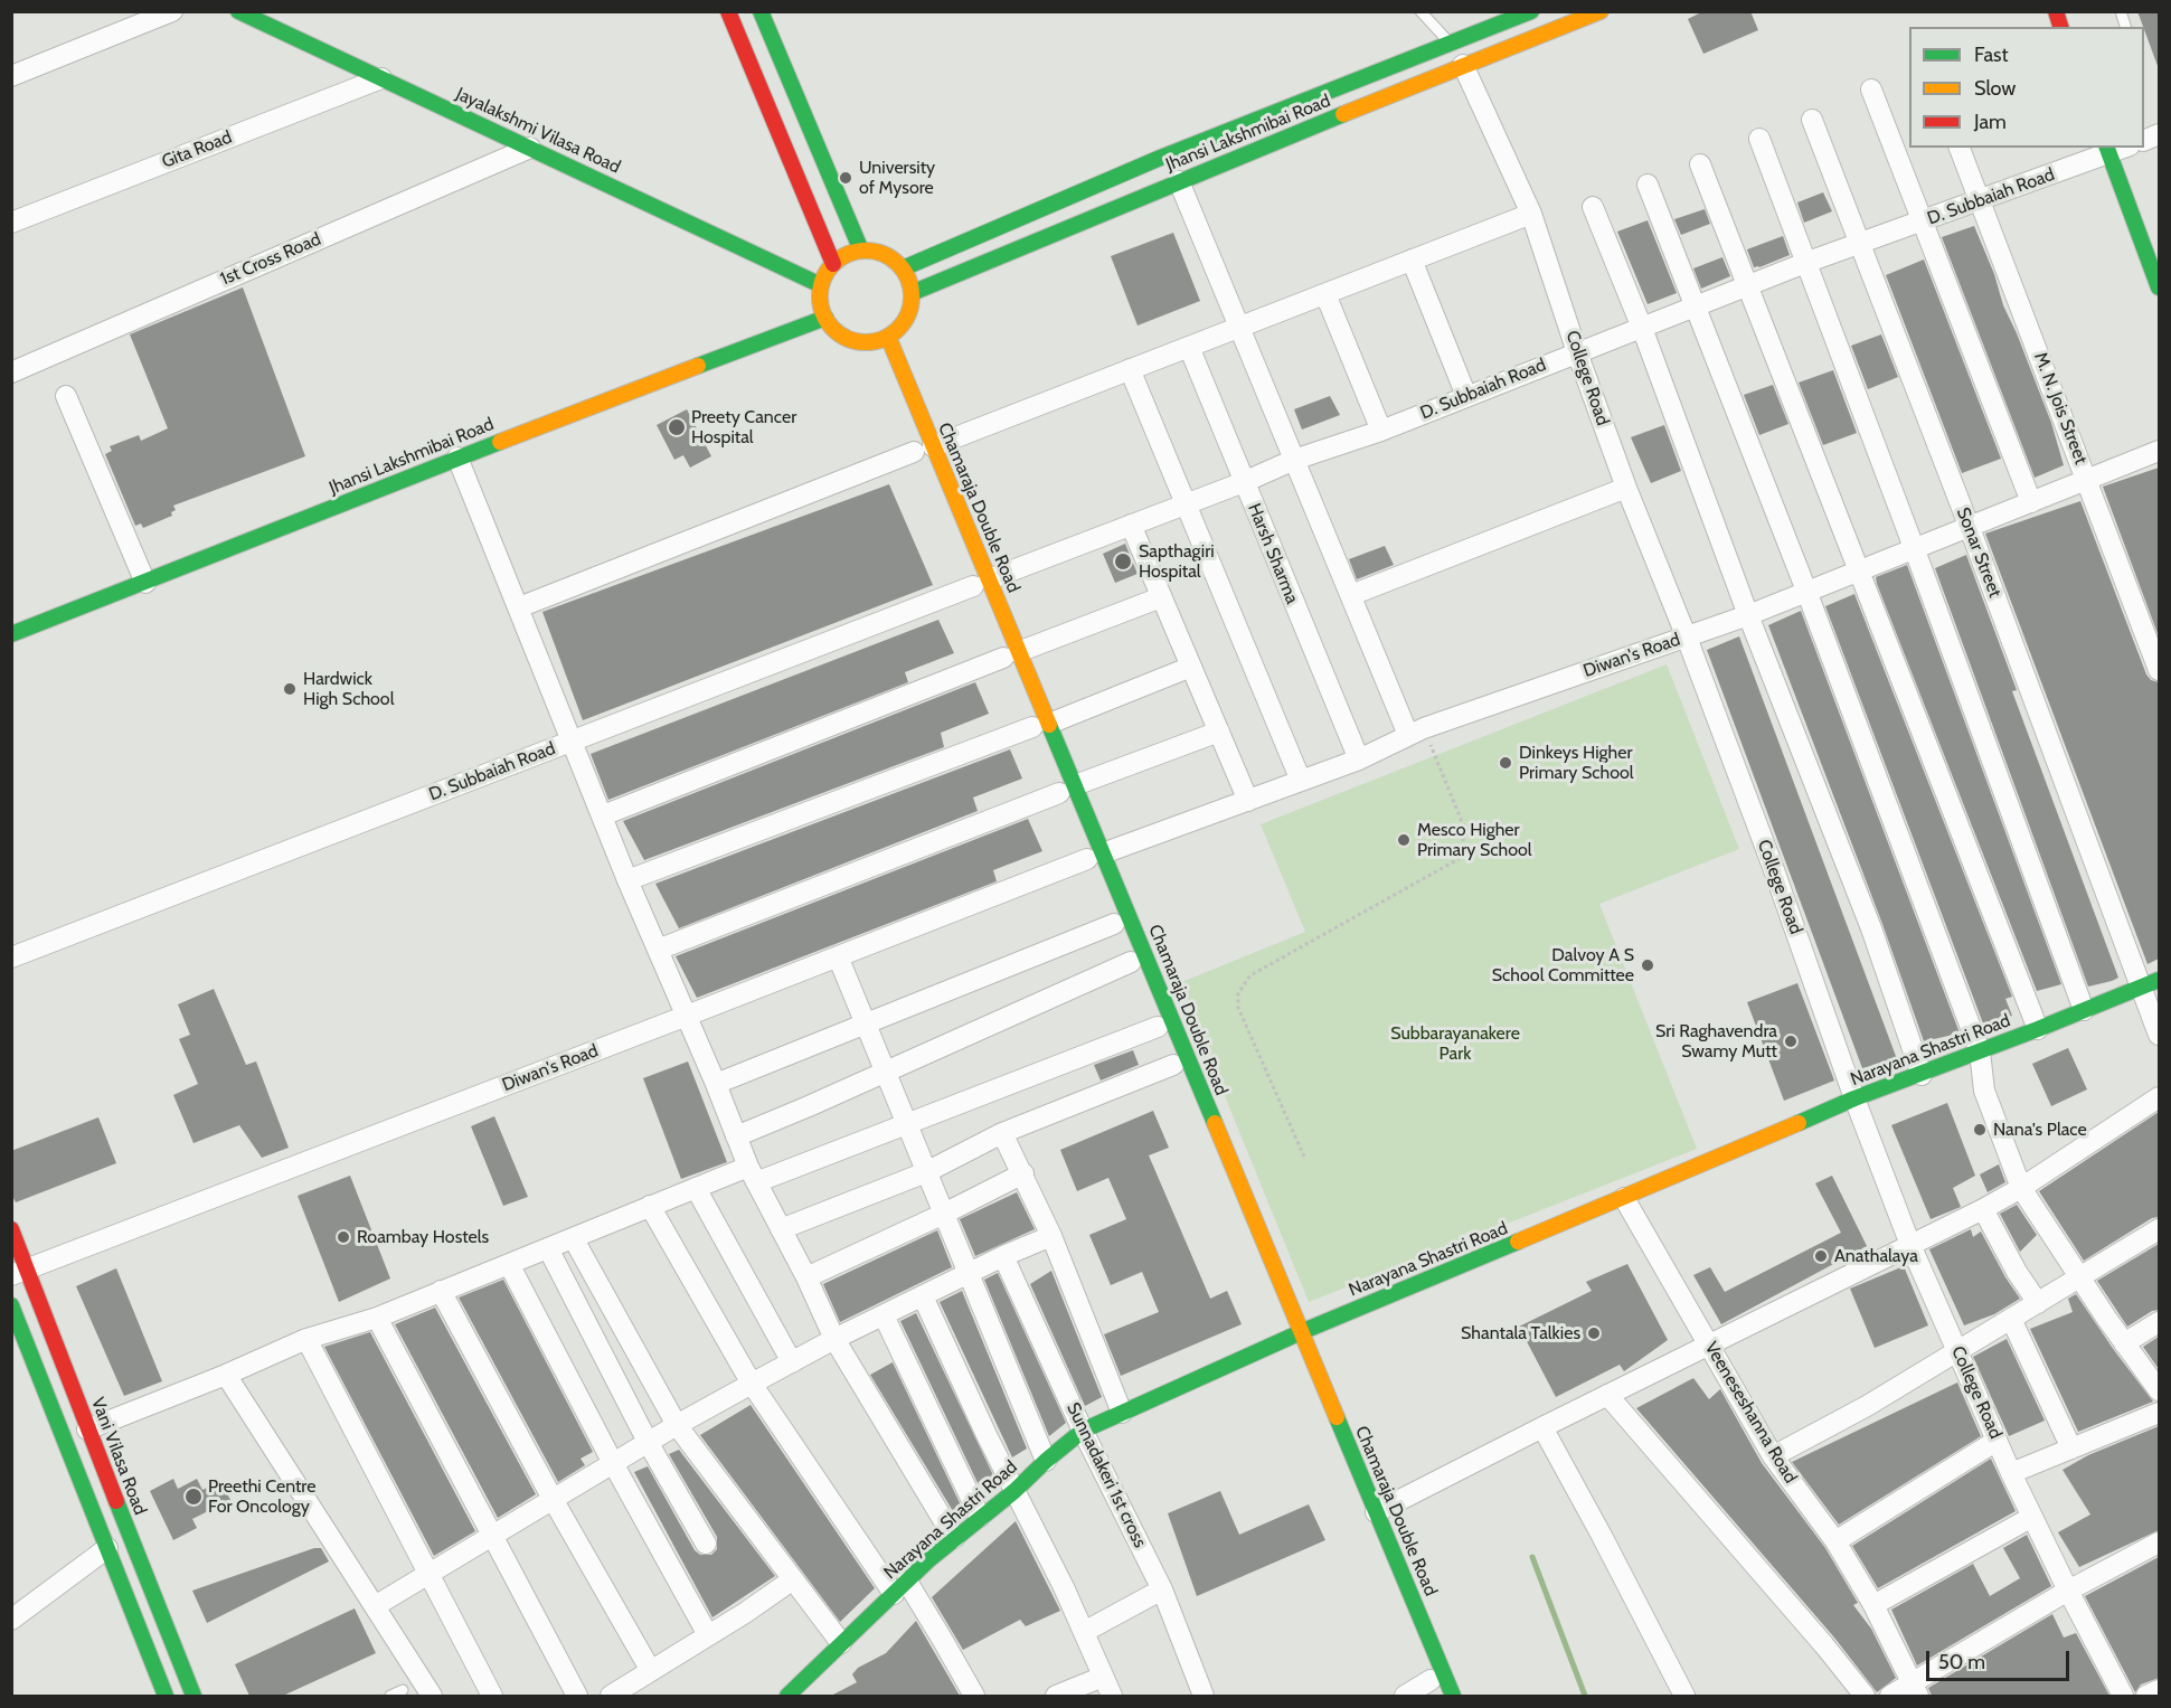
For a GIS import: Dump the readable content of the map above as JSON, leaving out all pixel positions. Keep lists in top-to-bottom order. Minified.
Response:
{"streets":{"main road":["Jayalakshmi Vilasa Road","Jhansi Lakshmibai Road","Chamaraja Double Road","Narayana Shastri Road","Vani Vilasa Road"],"street":["Gita Road","D. Subbaiah Road","1st Cross Road","College Road","M. N. Jois Street","Sonar Street","Harsh Sharma","Diwan's Road","Veeneseshanna Road","Sunnadakeri 1st cross"]},"crossings":[["Jayalakshmi Vilasa Road","Jhansi Lakshmibai Road"],["Jayalakshmi Vilasa Road","Gita Road"],["Jayalakshmi Vilasa Road","1st Cross Road"],["Jayalakshmi Vilasa Road","Chamaraja Double Road"],["Jhansi Lakshmibai Road","College Road"],["Jhansi Lakshmibai Road","Chamaraja Double Road"],["D. Subbaiah Road","College Road"],["D. Subbaiah Road","M. N. Jois Street"],["D. Subbaiah Road","Chamaraja Double Road"],["D. Subbaiah Road","Sonar Street"],["D. Subbaiah Road","Harsh Sharma"],["College Road","Diwan's Road"],["College Road","Narayana Shastri Road"],["M. N. Jois Street","Diwan's Road"],["Chamaraja Double Road","Diwan's Road"],["Chamaraja Double Road","Narayana Shastri Road"],["Sonar Street","Diwan's Road"],["Sonar Street","Narayana Shastri Road"],["Harsh Sharma","Diwan's Road"],["Diwan's Road","Vani Vilasa Road"],["Narayana Shastri Road","Veeneseshanna Road"],["Narayana Shastri Road","Sunnadakeri 1st cross"]],"parks":["Subbarayanakere Park"],"places":["University of Mysore","Preety Cancer Hospital","Sapthagiri Hospital","Hardwick High School","Dinkeys Higher Primary School","Mesco Higher Primary School","Dalvoy A S School Committee","Sri Raghavendra Swamy Mutt","Nana's Place","Roambay Hostels","Anathalaya","Shantala Talkies","Preethi Centre For Oncology"],"legend":["Fast","Slow","Jam"],"scale_bar":"50 m"}
